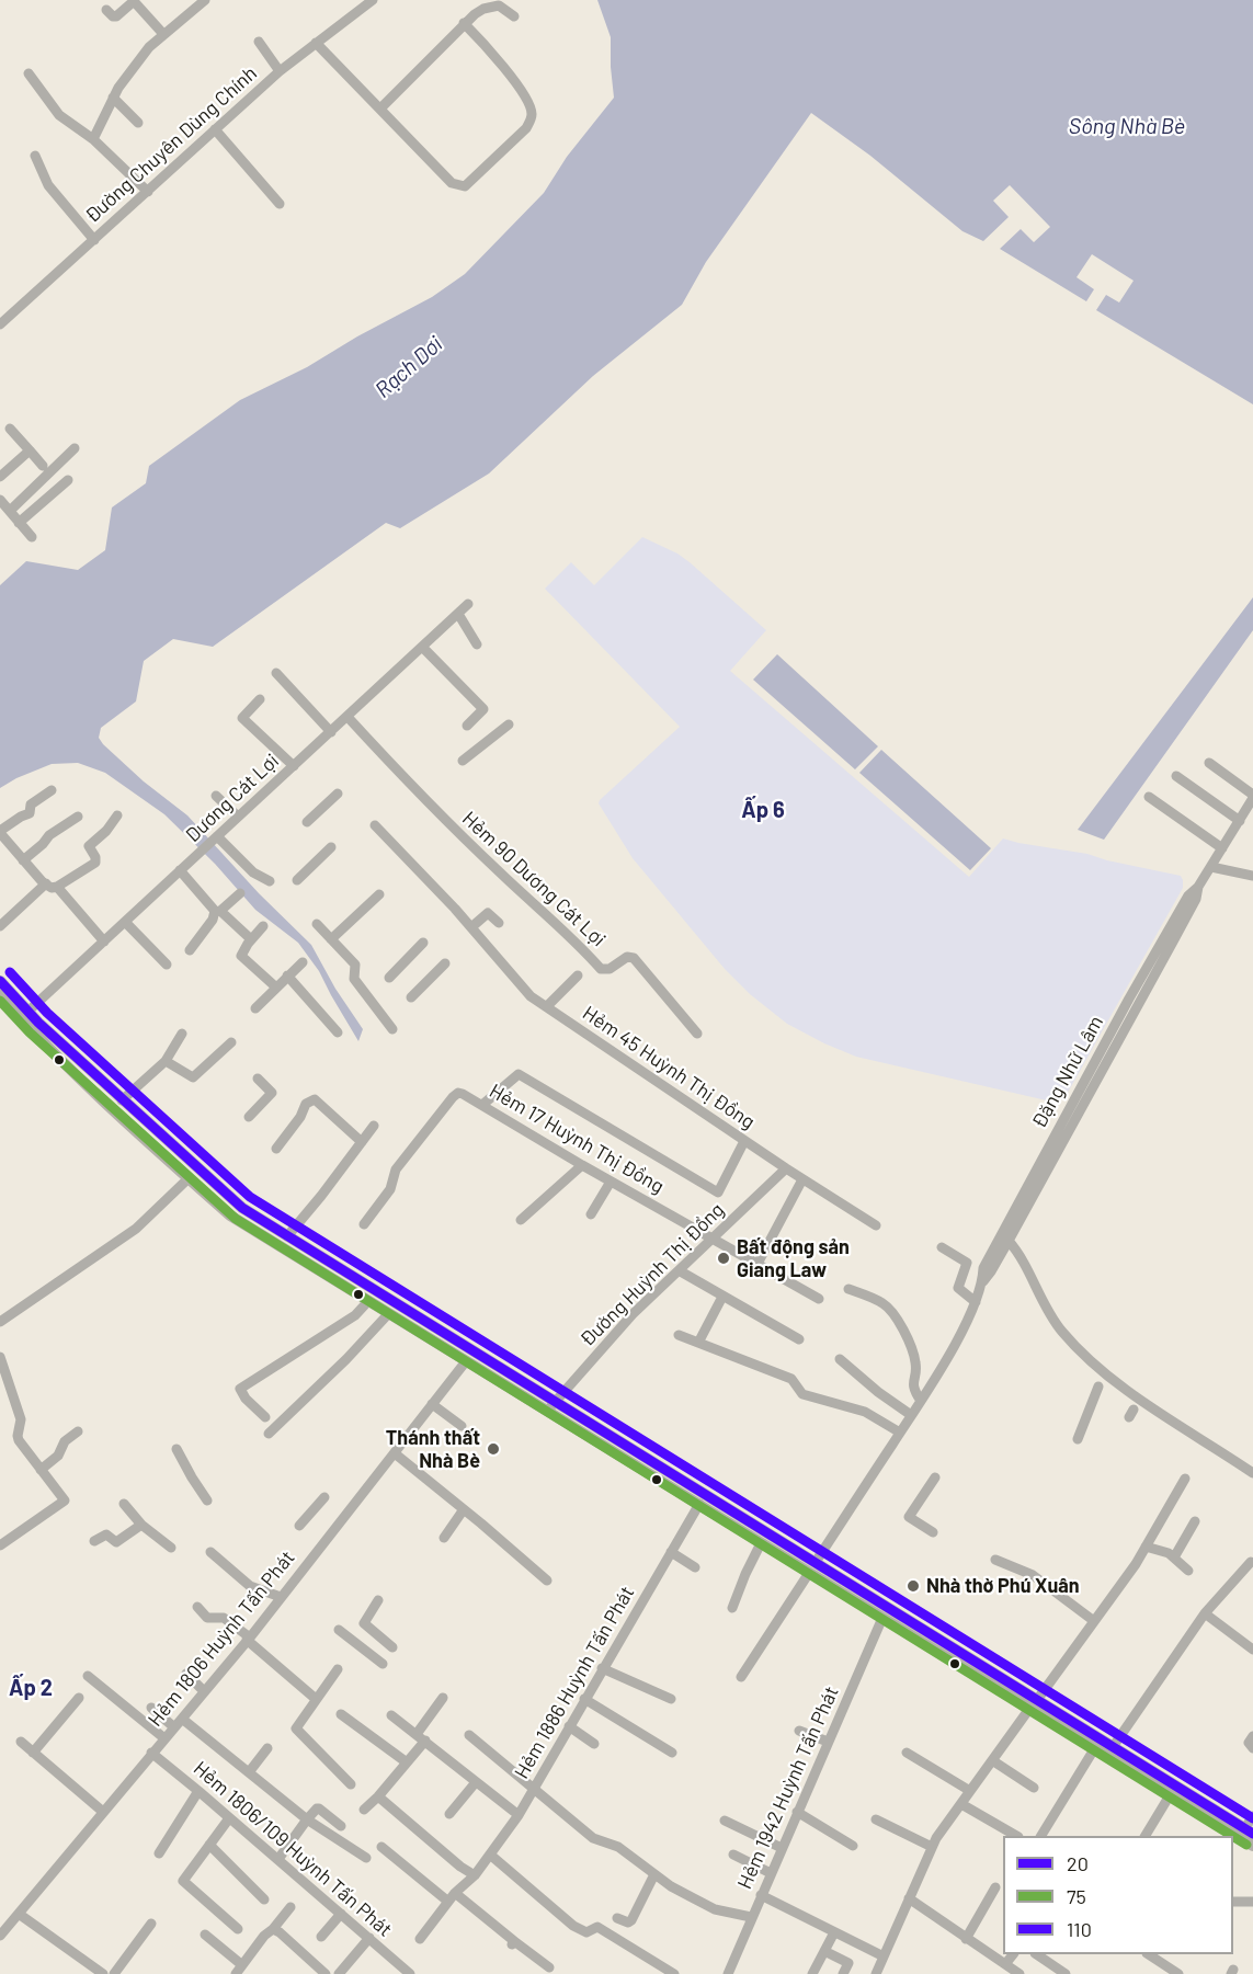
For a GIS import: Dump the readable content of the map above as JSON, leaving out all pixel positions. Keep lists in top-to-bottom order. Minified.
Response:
{"streets":{"street":["Đường Chuyên Dùng Chính","Dương Cát Lợi","Hẻm 90 Dương Cát Lợi","Hẻm 45 Huỳnh Thị Đồng","Đặng Nhữ Lâm","Hẻm 17 Huỳnh Thị Đồng","Đường Huỳnh Thị Đồng","Hẻm 1806 Huỳnh Tấn Phát","Hẻm 1886 Huỳnh Tấn Phát","Hẻm 1942 Huỳnh Tấn Phát","Hẻm 1806/109 Huỳnh Tấn Phát"]},"crossings":[["Dương Cát Lợi","Hẻm 90 Dương Cát Lợi"],["Hẻm 45 Huỳnh Thị Đồng","Đường Huỳnh Thị Đồng"],["Hẻm 17 Huỳnh Thị Đồng","Đường Huỳnh Thị Đồng"],["Hẻm 1806 Huỳnh Tấn Phát","Hẻm 1806/109 Huỳnh Tấn Phát"]],"districts":["Ấp 6","Ấp 2"],"water":["Sông Nhà Bè","Rạch Dơi"],"places":["Bất động sản Giang Law","Thánh thất Nhà Bè","Nhà thờ Phú Xuân"],"lines":["transit line 110","transit line 20","transit line 75"],"legend":["20","75","110"]}
